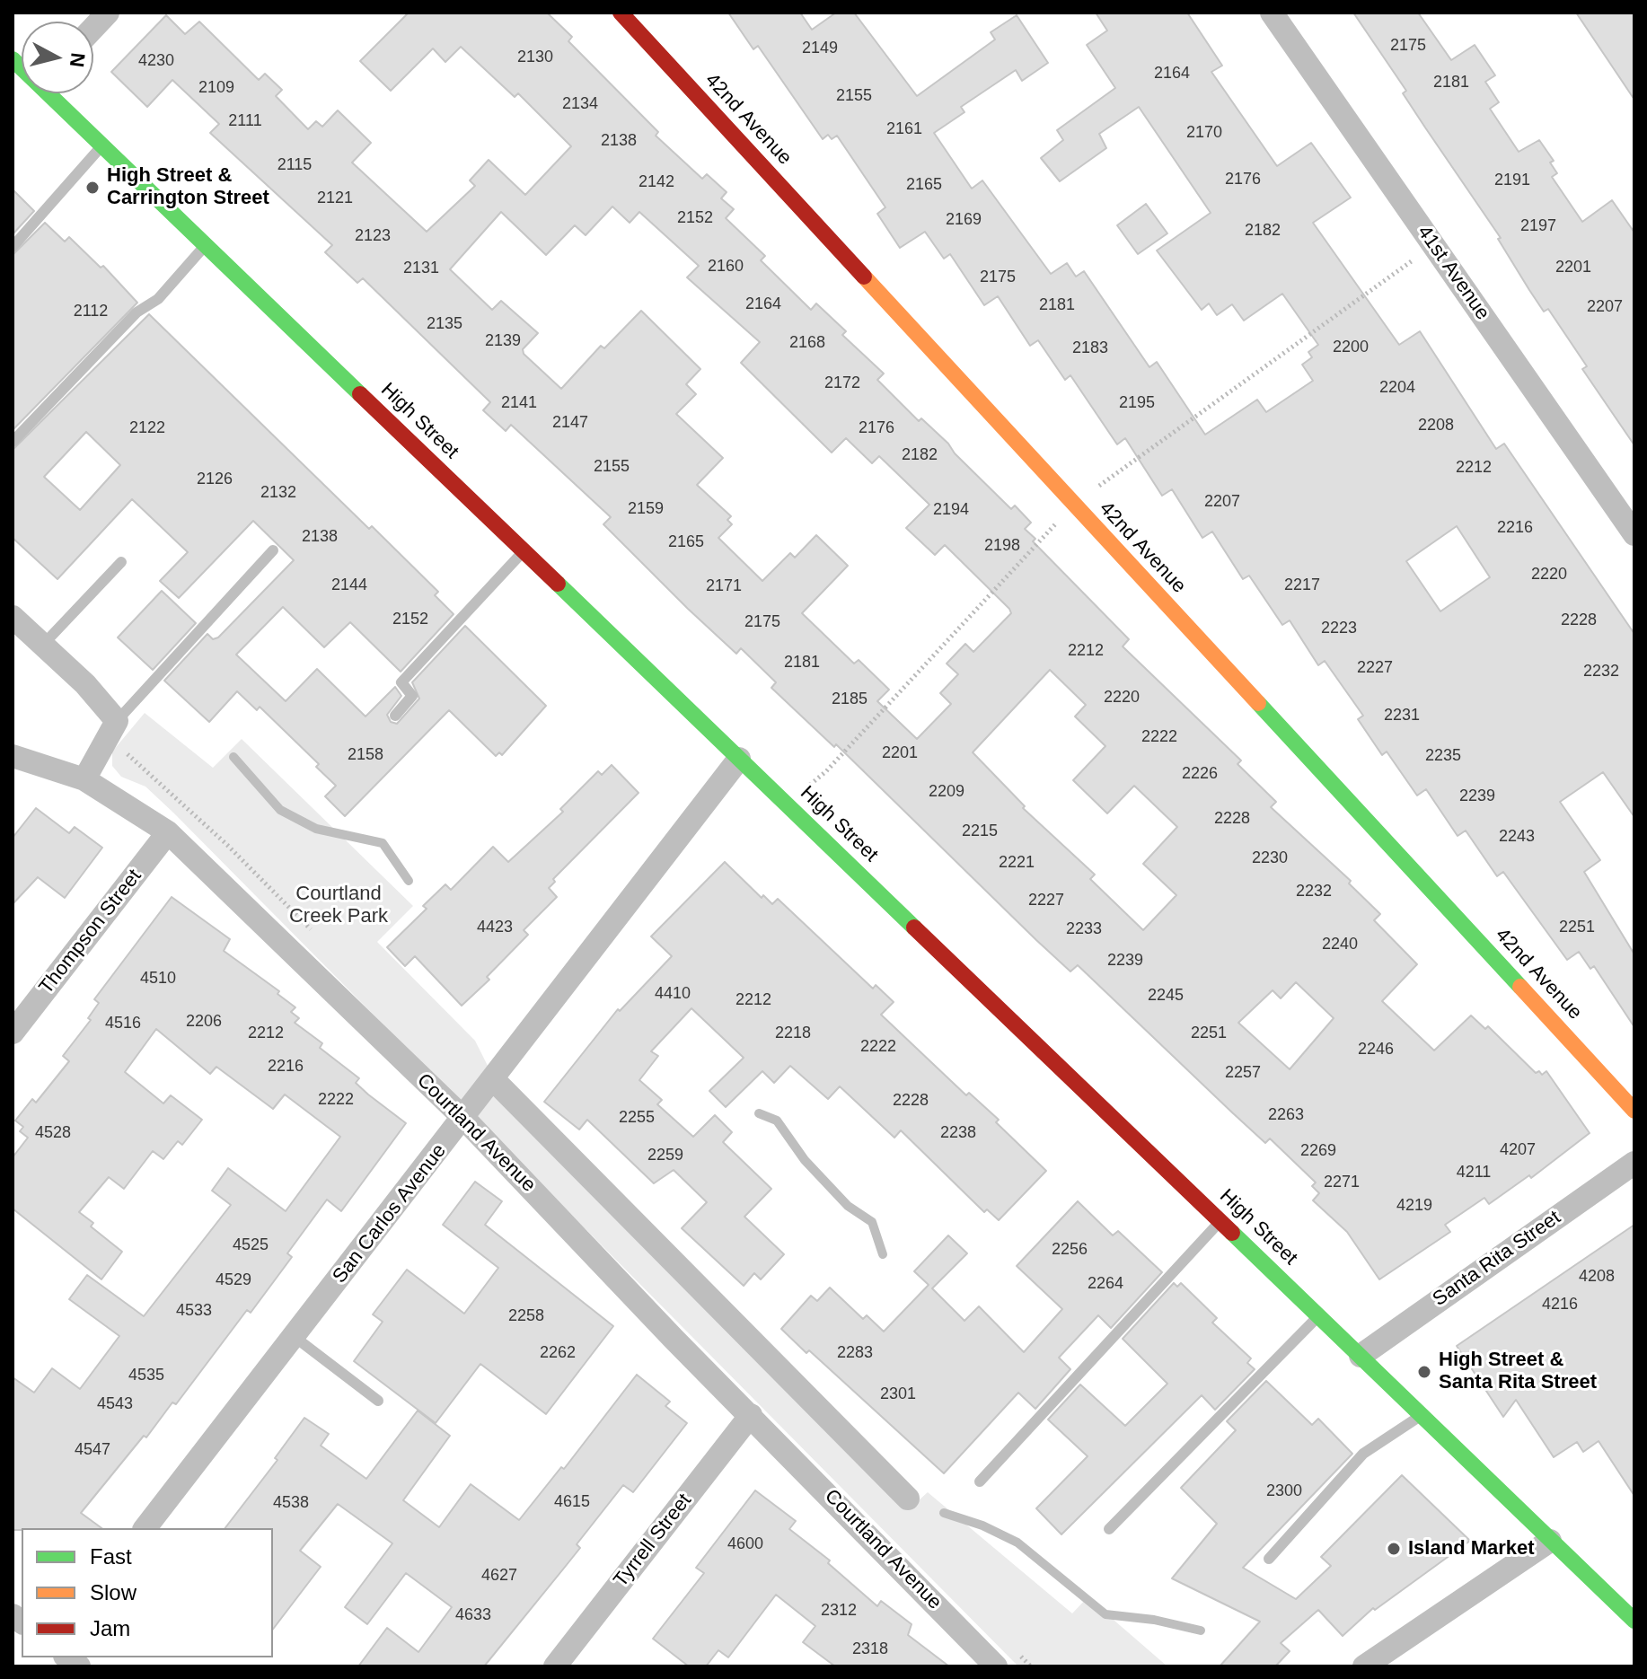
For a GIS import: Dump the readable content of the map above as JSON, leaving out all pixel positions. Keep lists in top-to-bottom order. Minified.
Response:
{"streets":{"main road":["42nd Avenue","High Street"],"street":["41st Avenue","Thompson Street","Courtland Avenue","San Carlos Avenue","Santa Rita Street","Tyrrell Street"]},"crossings":[["High Street","San Carlos Avenue"],["High Street","Santa Rita Street"],["Thompson Street","Courtland Avenue"],["Courtland Avenue","San Carlos Avenue"],["Courtland Avenue","Tyrrell Street"]],"parks":["Courtland Creek Park"],"places":["High Street & Carrington Street","High Street & Santa Rita Street","Island Market"],"house_numbers":["2175","2149","2130","4230","2164","2181","2109","2155","2134","2111","2161","2170","2138","2115","2176","2191","2142","2165","2121","2152","2169","2197","2182","2123","2160","2201","2131","2175","2164","2181","2207","2112","2135","2139","2168","2200","2183","2172","2204","2141","2195","2147","2208","2122","2176","2182","2155","2212","2126","2132","2207","2159","2194","2216","2138","2165","2198","2220","2144","2217","2171","2152","2228","2175","2223","2212","2181","2227","2232","2220","2185","2231","2222","2201","2158","2235","2226","2209","2239","2228","2215","2243","2230","2221","2232","2227","4423","2251","2233","2240","2239","4510","4410","2245","2212","2206","4516","2212","2218","2251","2222","2246","2216","2257","2222","2228","2263","2255","4528","2238","4207","2269","2259","4211","2271","4219","4525","2256","4208","4529","2264","4216","4533","2258","2262","2283","4535","2301","4543","4547","2300","4615","4538","4600","4627","2312","4633","2318"],"legend":["Fast","Slow","Jam"],"north":"right"}
